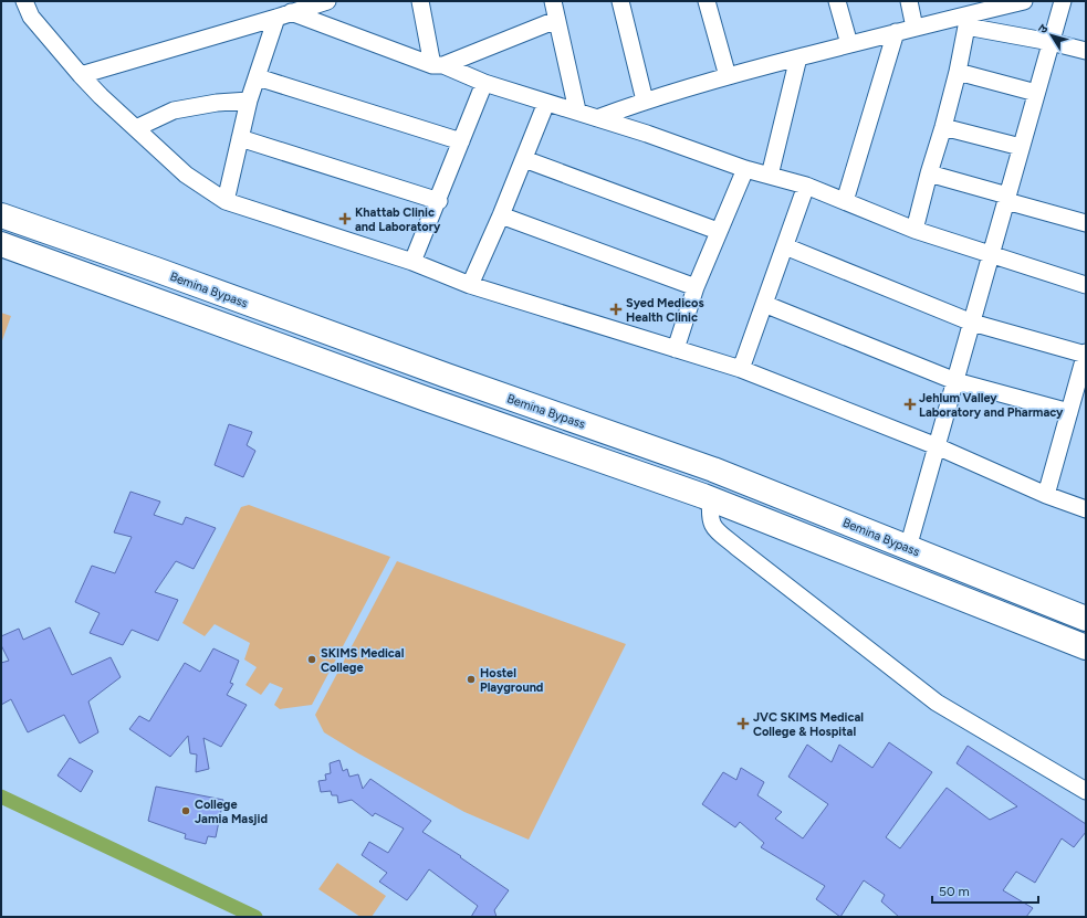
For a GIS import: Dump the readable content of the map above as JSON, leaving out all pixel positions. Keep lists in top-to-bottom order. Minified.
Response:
{"streets":{"highway":["Bemina Bypass"]},"places":{"health":["Khattab Clinic and Laboratory","Syed Medicos Health Clinic","Jehlum Valley Laboratory and Pharmacy","JVC SKIMS Medical College & Hospital"],"other":["SKIMS Medical College","Hostel Playground","College Jamia Masjid"]},"scale_bar":"50 m","north":"top left"}
